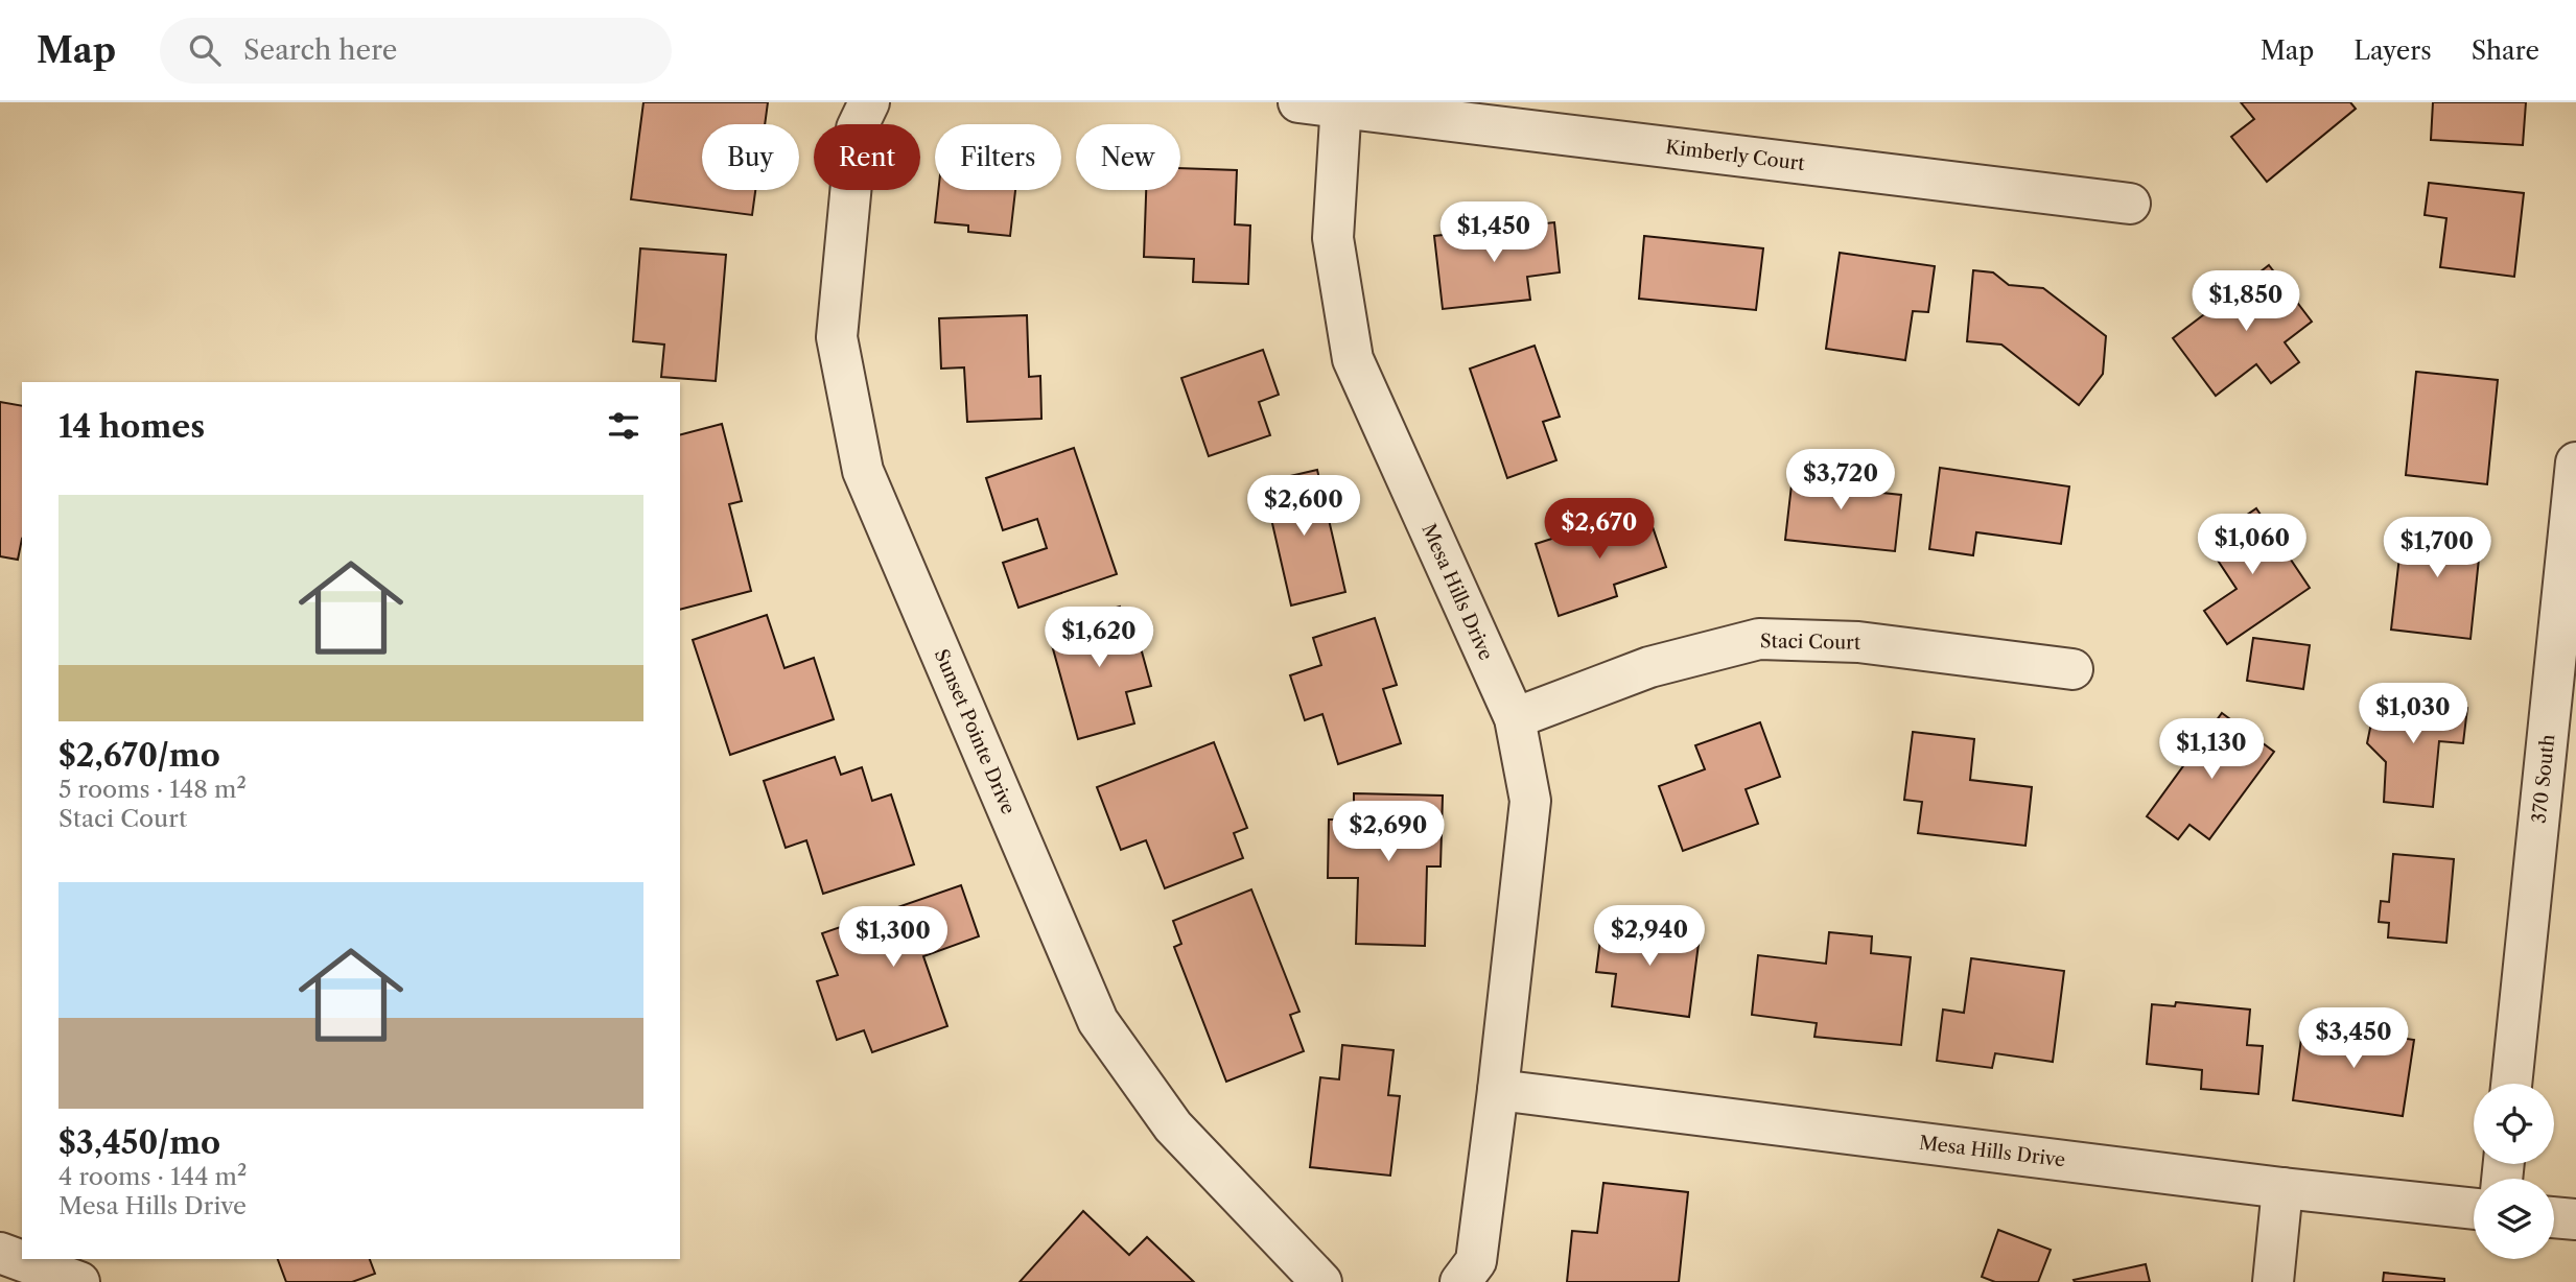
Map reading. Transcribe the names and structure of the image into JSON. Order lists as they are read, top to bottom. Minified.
{"streets":{"street":["Kimberly Court","Mesa Hills Drive","Staci Court","Sunset Pointe Drive","370 South"]},"crossings":[["Kimberly Court","Mesa Hills Drive"],["Mesa Hills Drive","Staci Court"]],"page":{"header":"Map","search":"Search here","nav":["Map","Layers","Share"],"chip":["Buy","Rent","Filters","New"],"price":["$1,450","$1,850","$3,720","$2,600","$2,670","$1,060","$1,700","$1,620","$1,030","$1,130","$2,690","$2,940","$1,300","$3,450"],"heading":"14 homes","list":[{"name":"$2,670/mo","note":"5 rooms · 148 m² · Staci Court"},{"name":"$3,450/mo","note":"4 rooms · 144 m² · Mesa Hills Drive"}]}}
